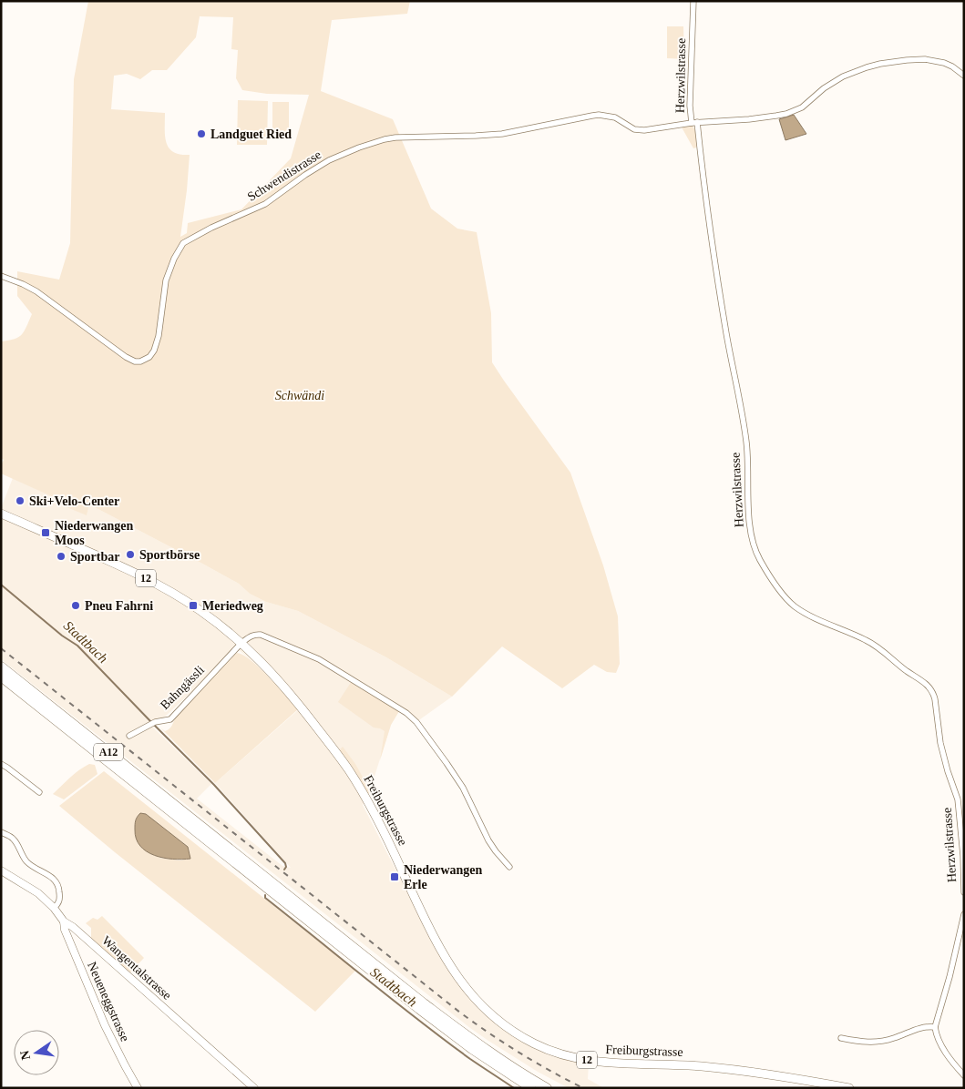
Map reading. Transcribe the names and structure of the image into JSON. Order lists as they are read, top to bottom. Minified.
{"streets":{"highway":["A12"],"main road":["12","Freiburgstrasse"],"street":["Herzwilstrasse","Schwendistrasse","Bahngässli","Wangentalstrasse","Neueneggstrasse"]},"crossings":[["Herzwilstrasse","Schwendistrasse"],["Bahngässli","Freiburgstrasse"],["Wangentalstrasse","Neueneggstrasse"]],"water":["Stadtbach"],"parks":["Schwändi"],"places":{"other":["Landguet Ried","Ski+Velo-Center","Sportbörse","Sportbar","Pneu Fahrni"],"transit":["Niederwangen Moos","Meriedweg","Niederwangen Erle"]},"north":"left"}
